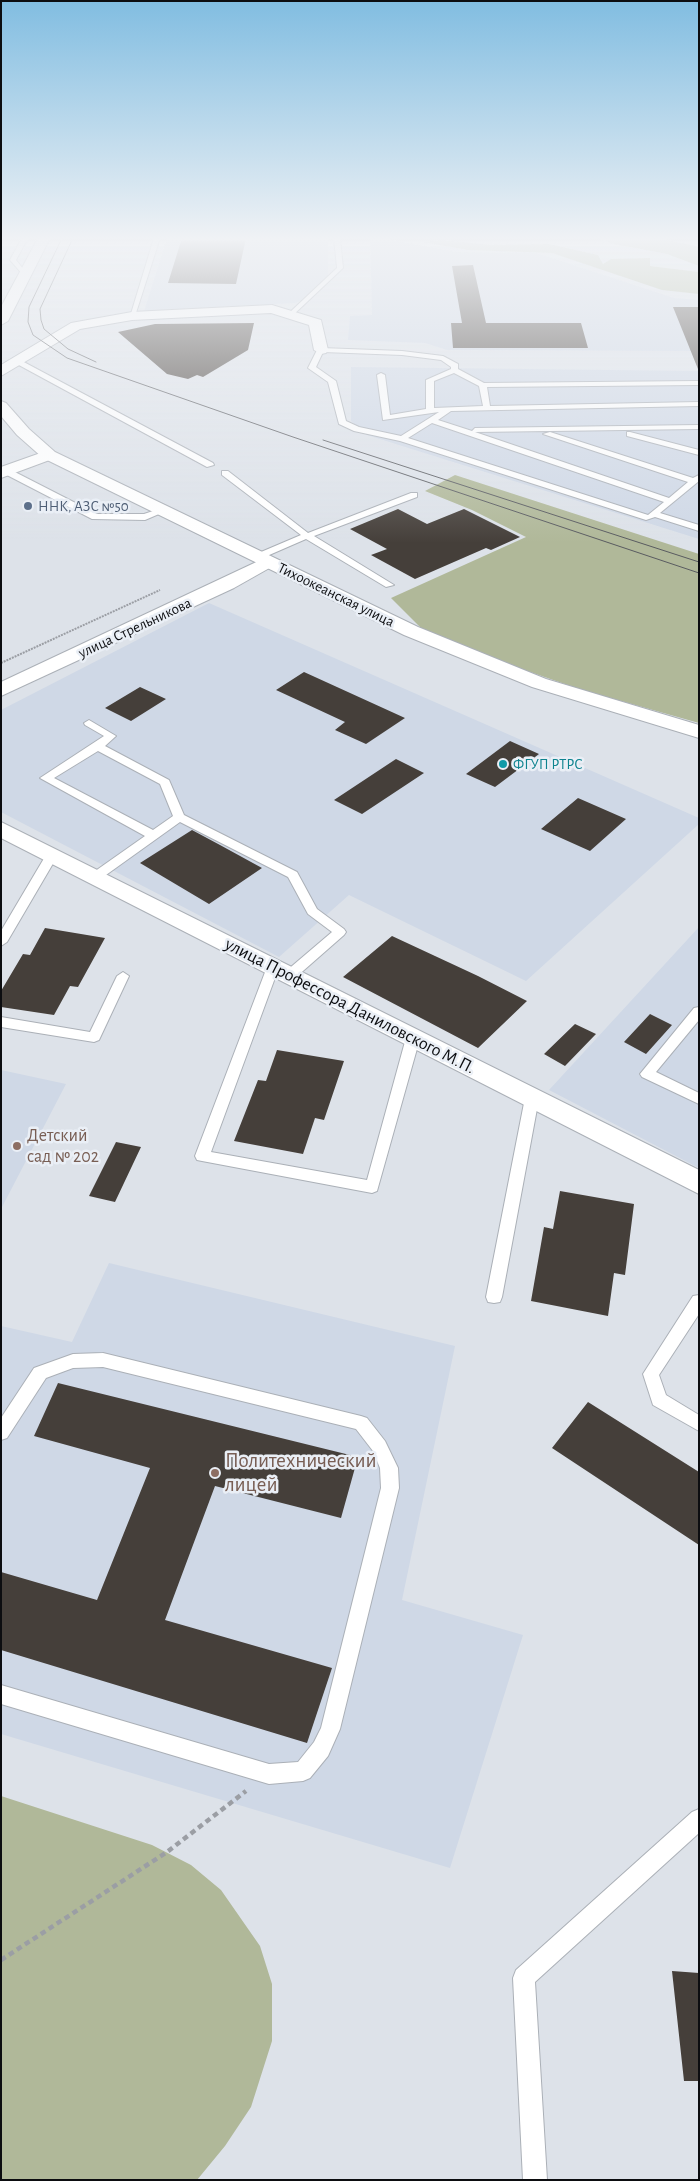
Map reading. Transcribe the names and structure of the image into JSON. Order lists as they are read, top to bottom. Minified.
{"streets":{"street":["Тихоокеанская улица","улица Стрельникова","улица Профессора Даниловского М.П."]},"crossings":[["Тихоокеанская улица","улица Стрельникова"]],"places":["ННК, АЗС №50","ФГУП РТРС","Детский сад № 202","Политехнический лицей"]}
